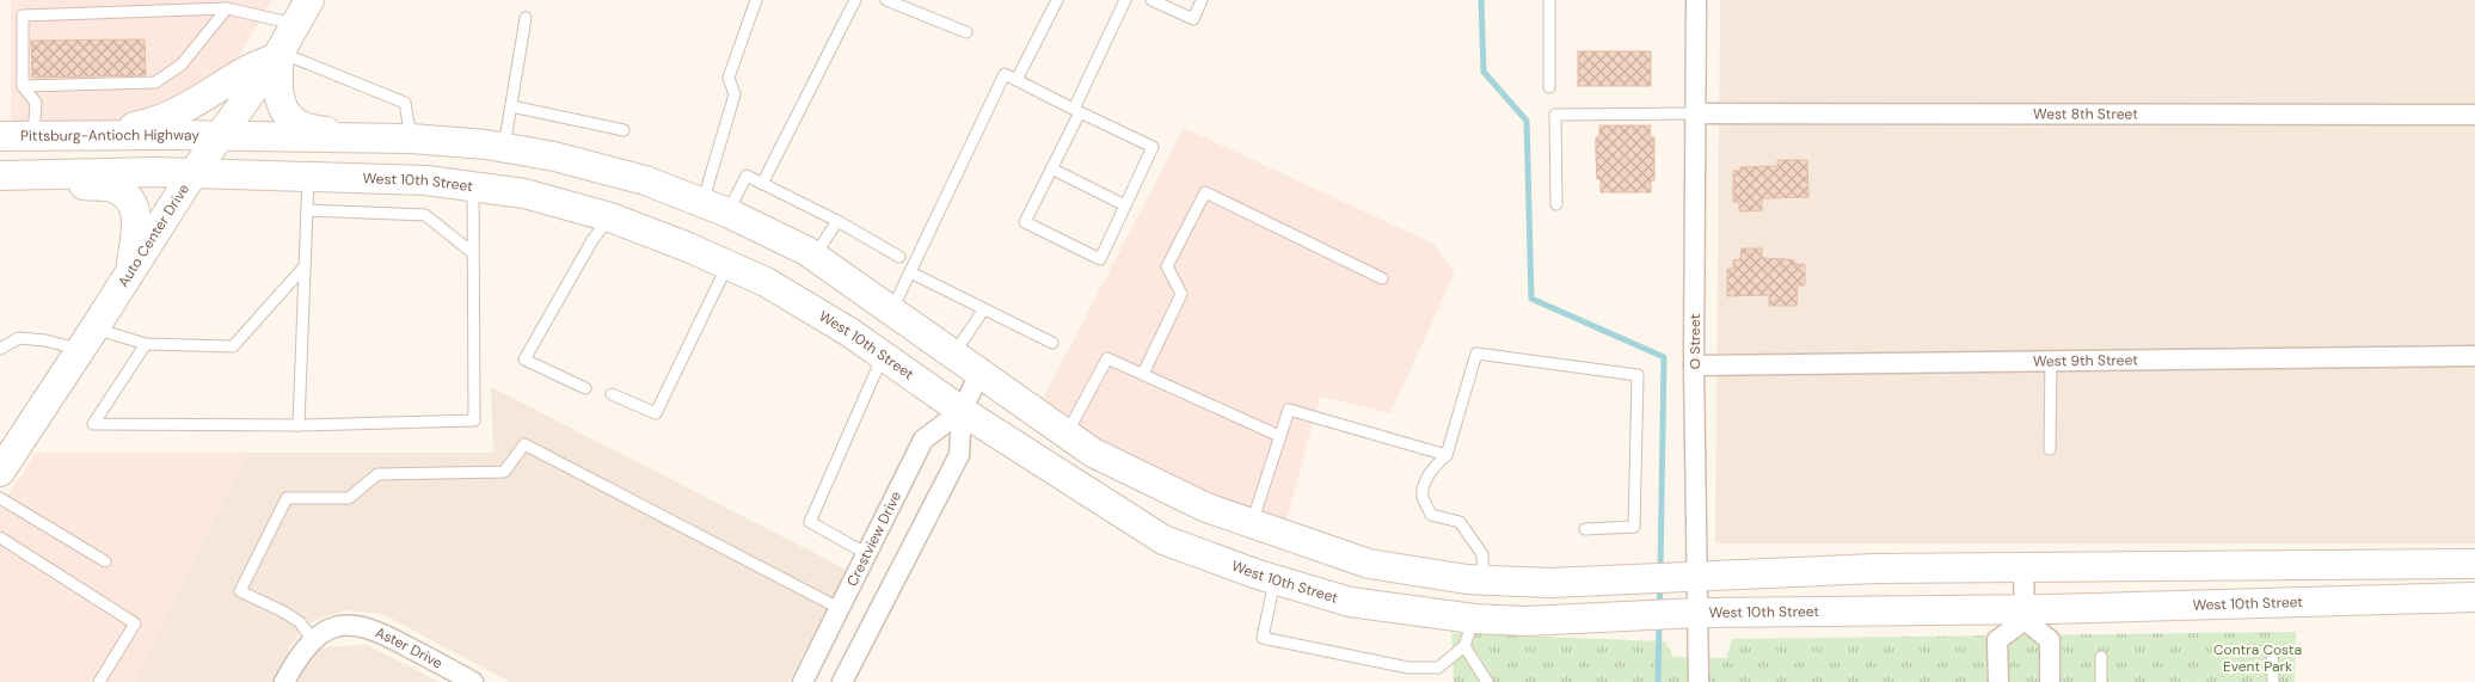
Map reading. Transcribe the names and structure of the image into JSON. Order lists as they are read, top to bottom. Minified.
{"streets":{"main road":["Pittsburg-Antioch Highway","West 10th Street","Auto Center Drive"],"street":["West 8th Street","O Street","West 9th Street","Crestview Drive","Aster Drive"]},"crossings":[["West 8th Street","O Street"],["Pittsburg-Antioch Highway","Auto Center Drive"],["West 10th Street","Auto Center Drive"],["West 10th Street","O Street"],["West 10th Street","Crestview Drive"],["O Street","West 9th Street"]],"parks":["Contra Costa Event Park"]}
